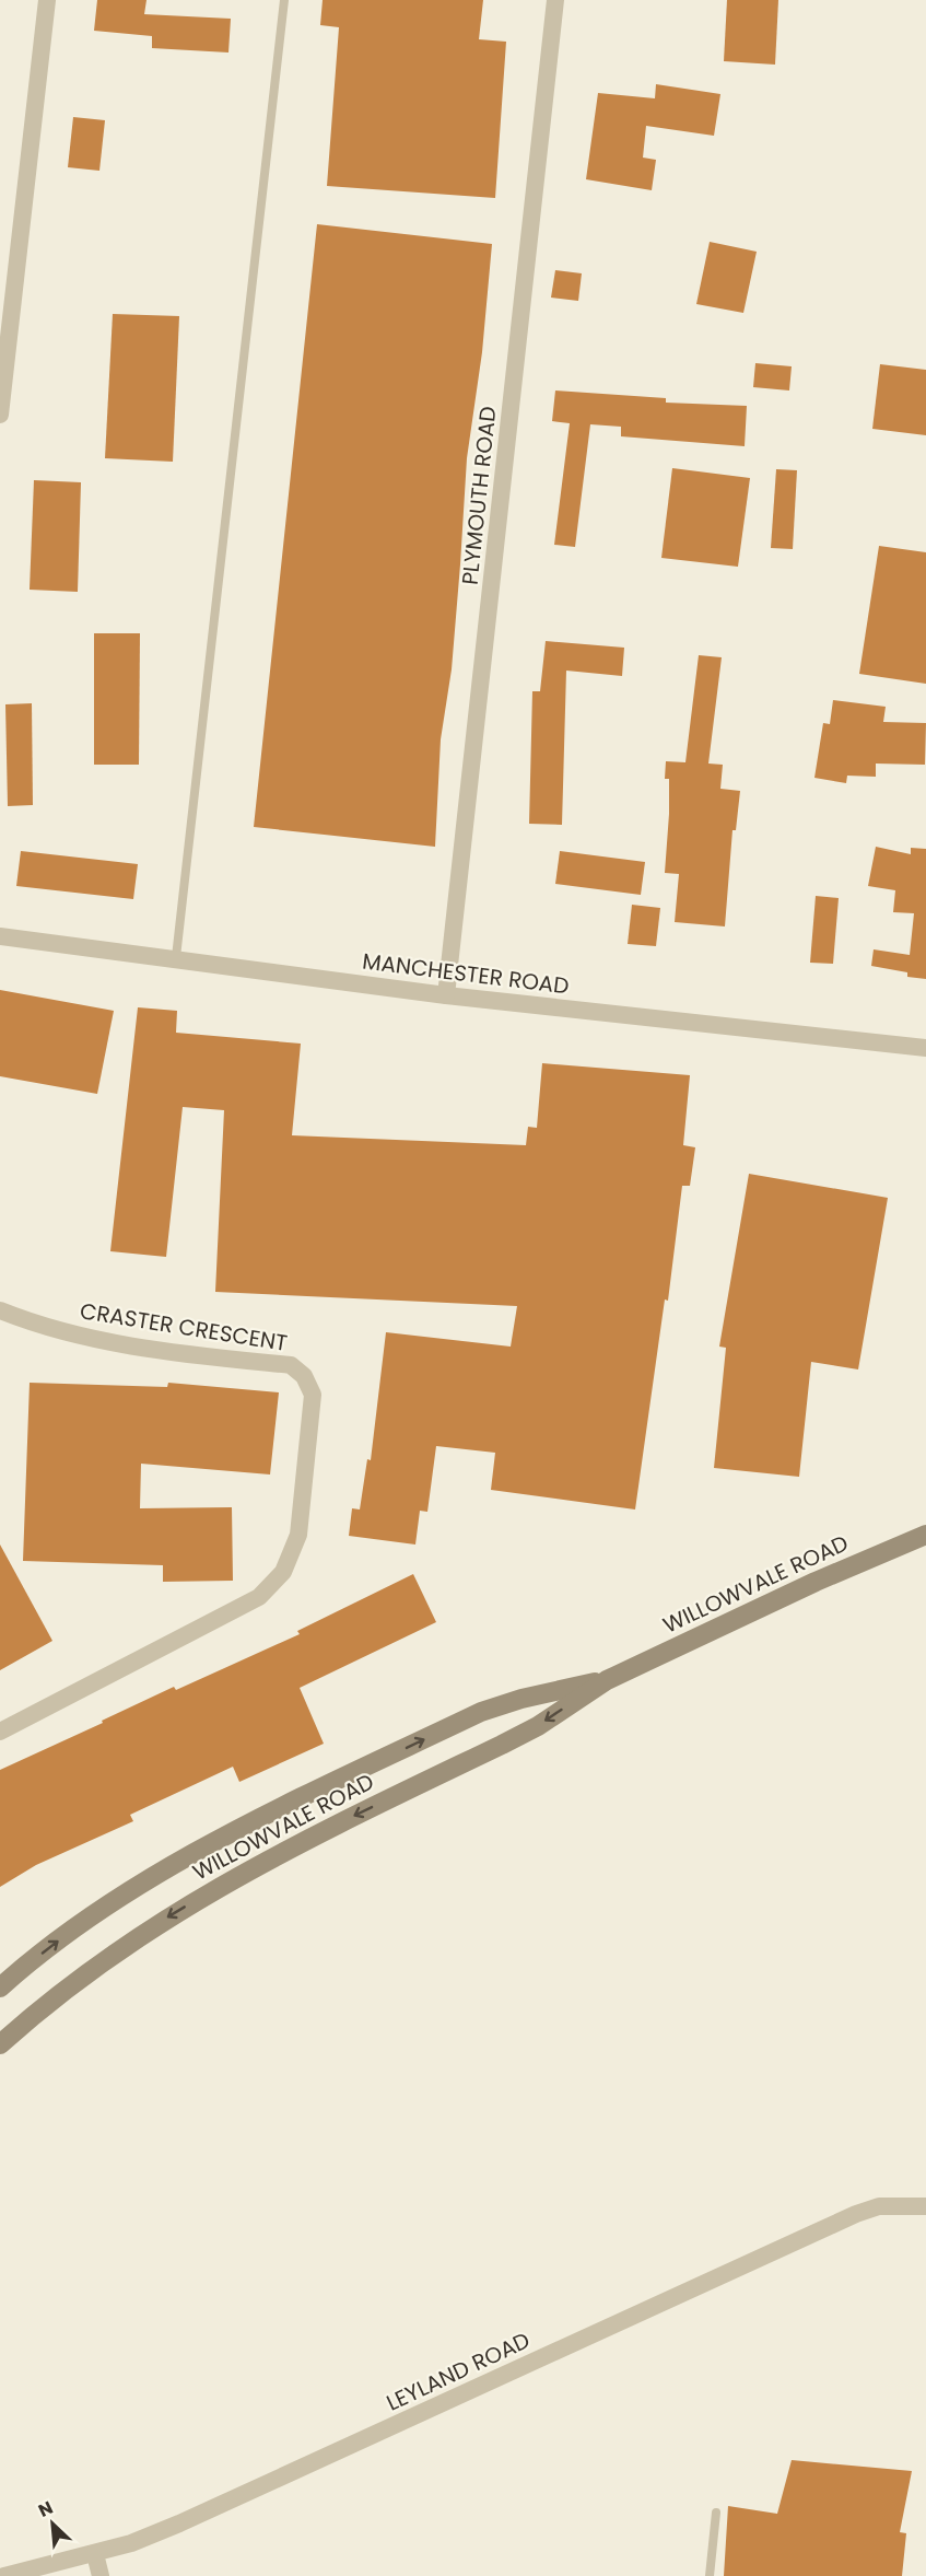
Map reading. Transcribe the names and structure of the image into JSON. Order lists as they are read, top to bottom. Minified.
{"streets":{"main road":["WILLOWVALE ROAD"],"street":["PLYMOUTH ROAD","MANCHESTER ROAD","CRASTER CRESCENT","LEYLAND ROAD"]},"crossings":[["PLYMOUTH ROAD","MANCHESTER ROAD"]],"north":"top left"}
